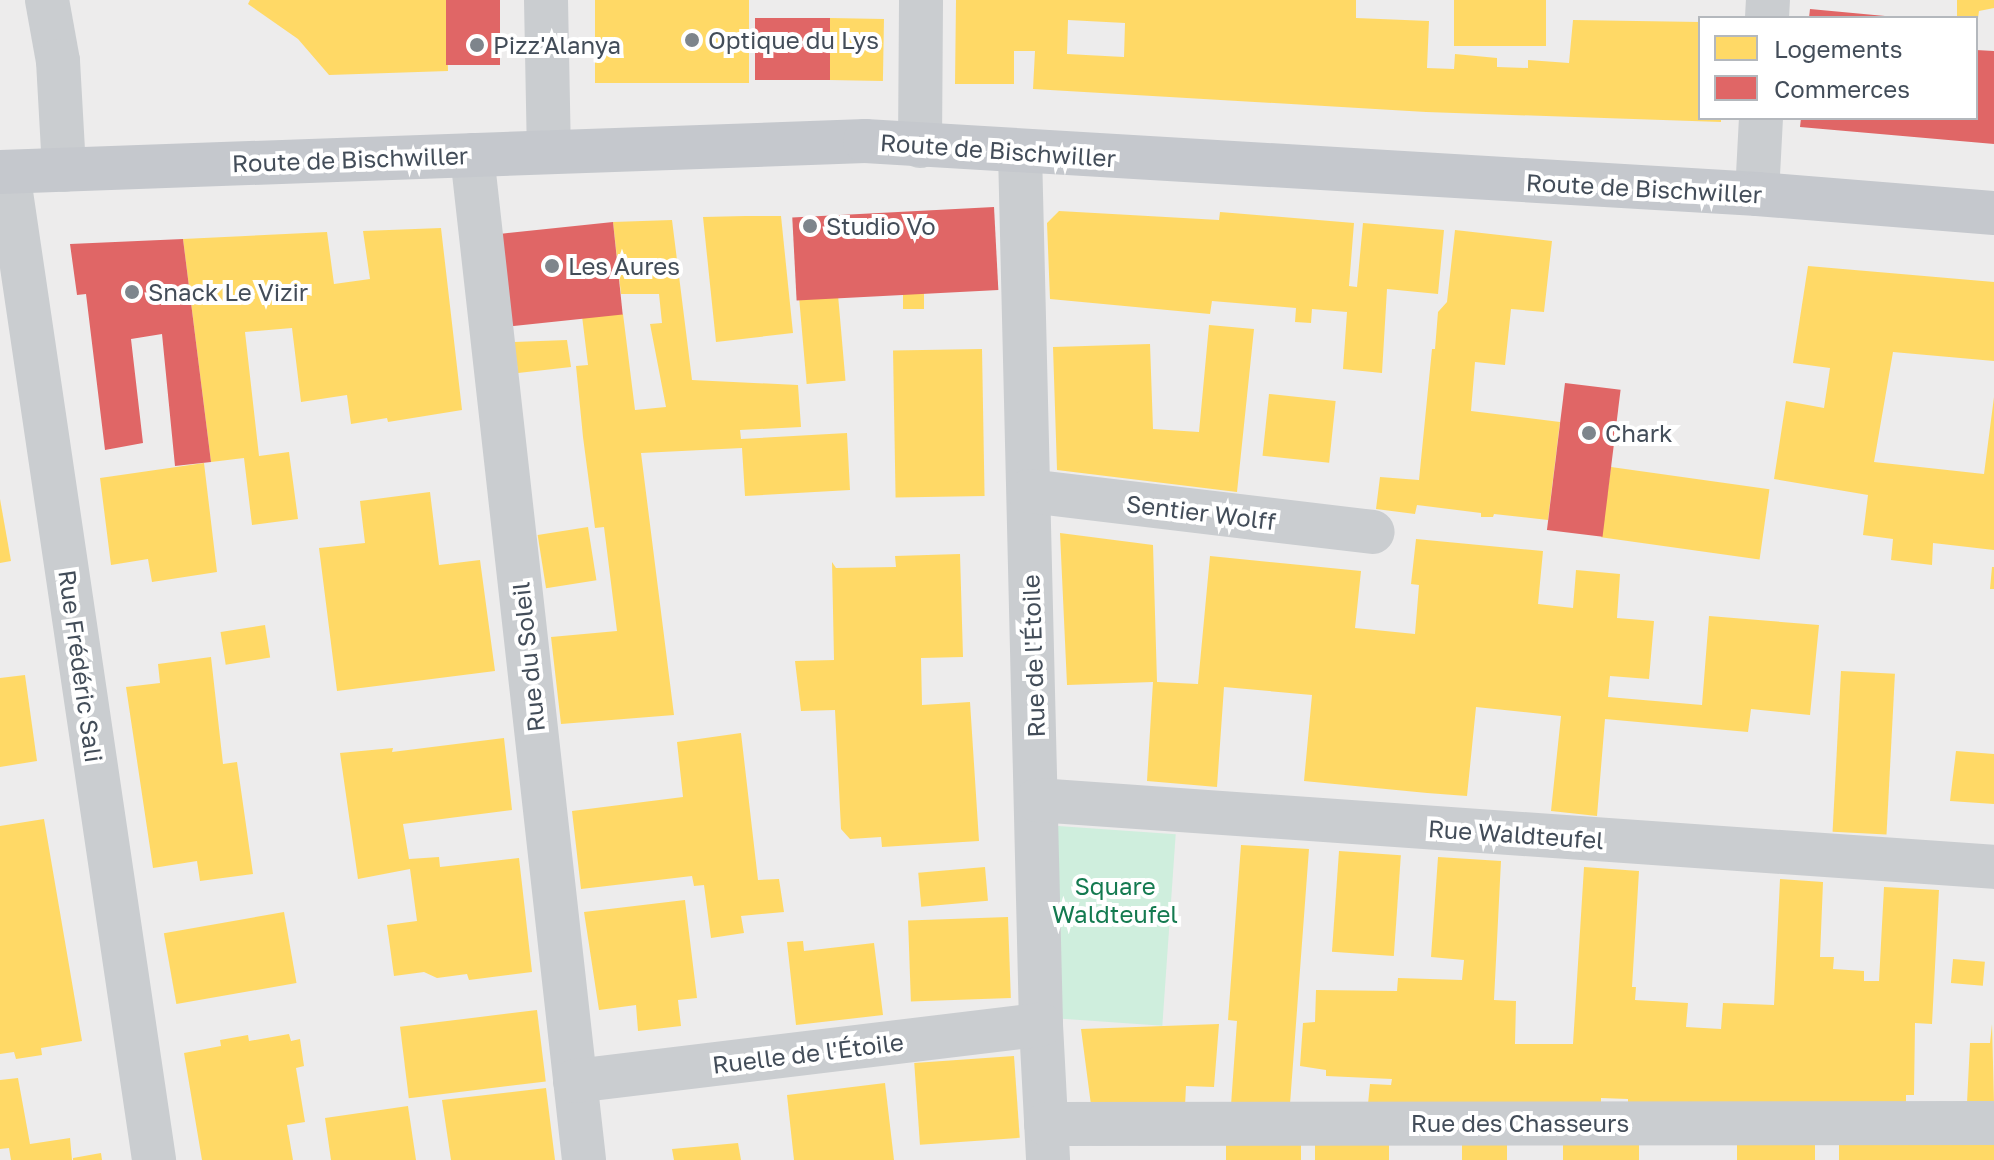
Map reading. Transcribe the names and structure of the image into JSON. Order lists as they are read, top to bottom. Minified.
{"streets":{"main road":["Route de Bischwiller"],"street":["Sentier Wolff","Rue de l'Étoile","Rue du Soleil","Rue Frédéric Sali","Rue Waldteufel","Ruelle de l'Étoile","Rue des Chasseurs"]},"crossings":[["Route de Bischwiller","Rue de l'Étoile"],["Route de Bischwiller","Rue du Soleil"],["Route de Bischwiller","Rue Frédéric Sali"],["Sentier Wolff","Rue de l'Étoile"],["Rue de l'Étoile","Rue Waldteufel"],["Rue de l'Étoile","Ruelle de l'Étoile"],["Rue de l'Étoile","Rue des Chasseurs"],["Rue du Soleil","Ruelle de l'Étoile"]],"parks":["Square Waldteufel"],"places":["Optique du Lys","Pizz'Alanya","Studio Vo","Les Aures","Snack Le Vizir","Chark"],"legend":["Logements","Commerces"]}
